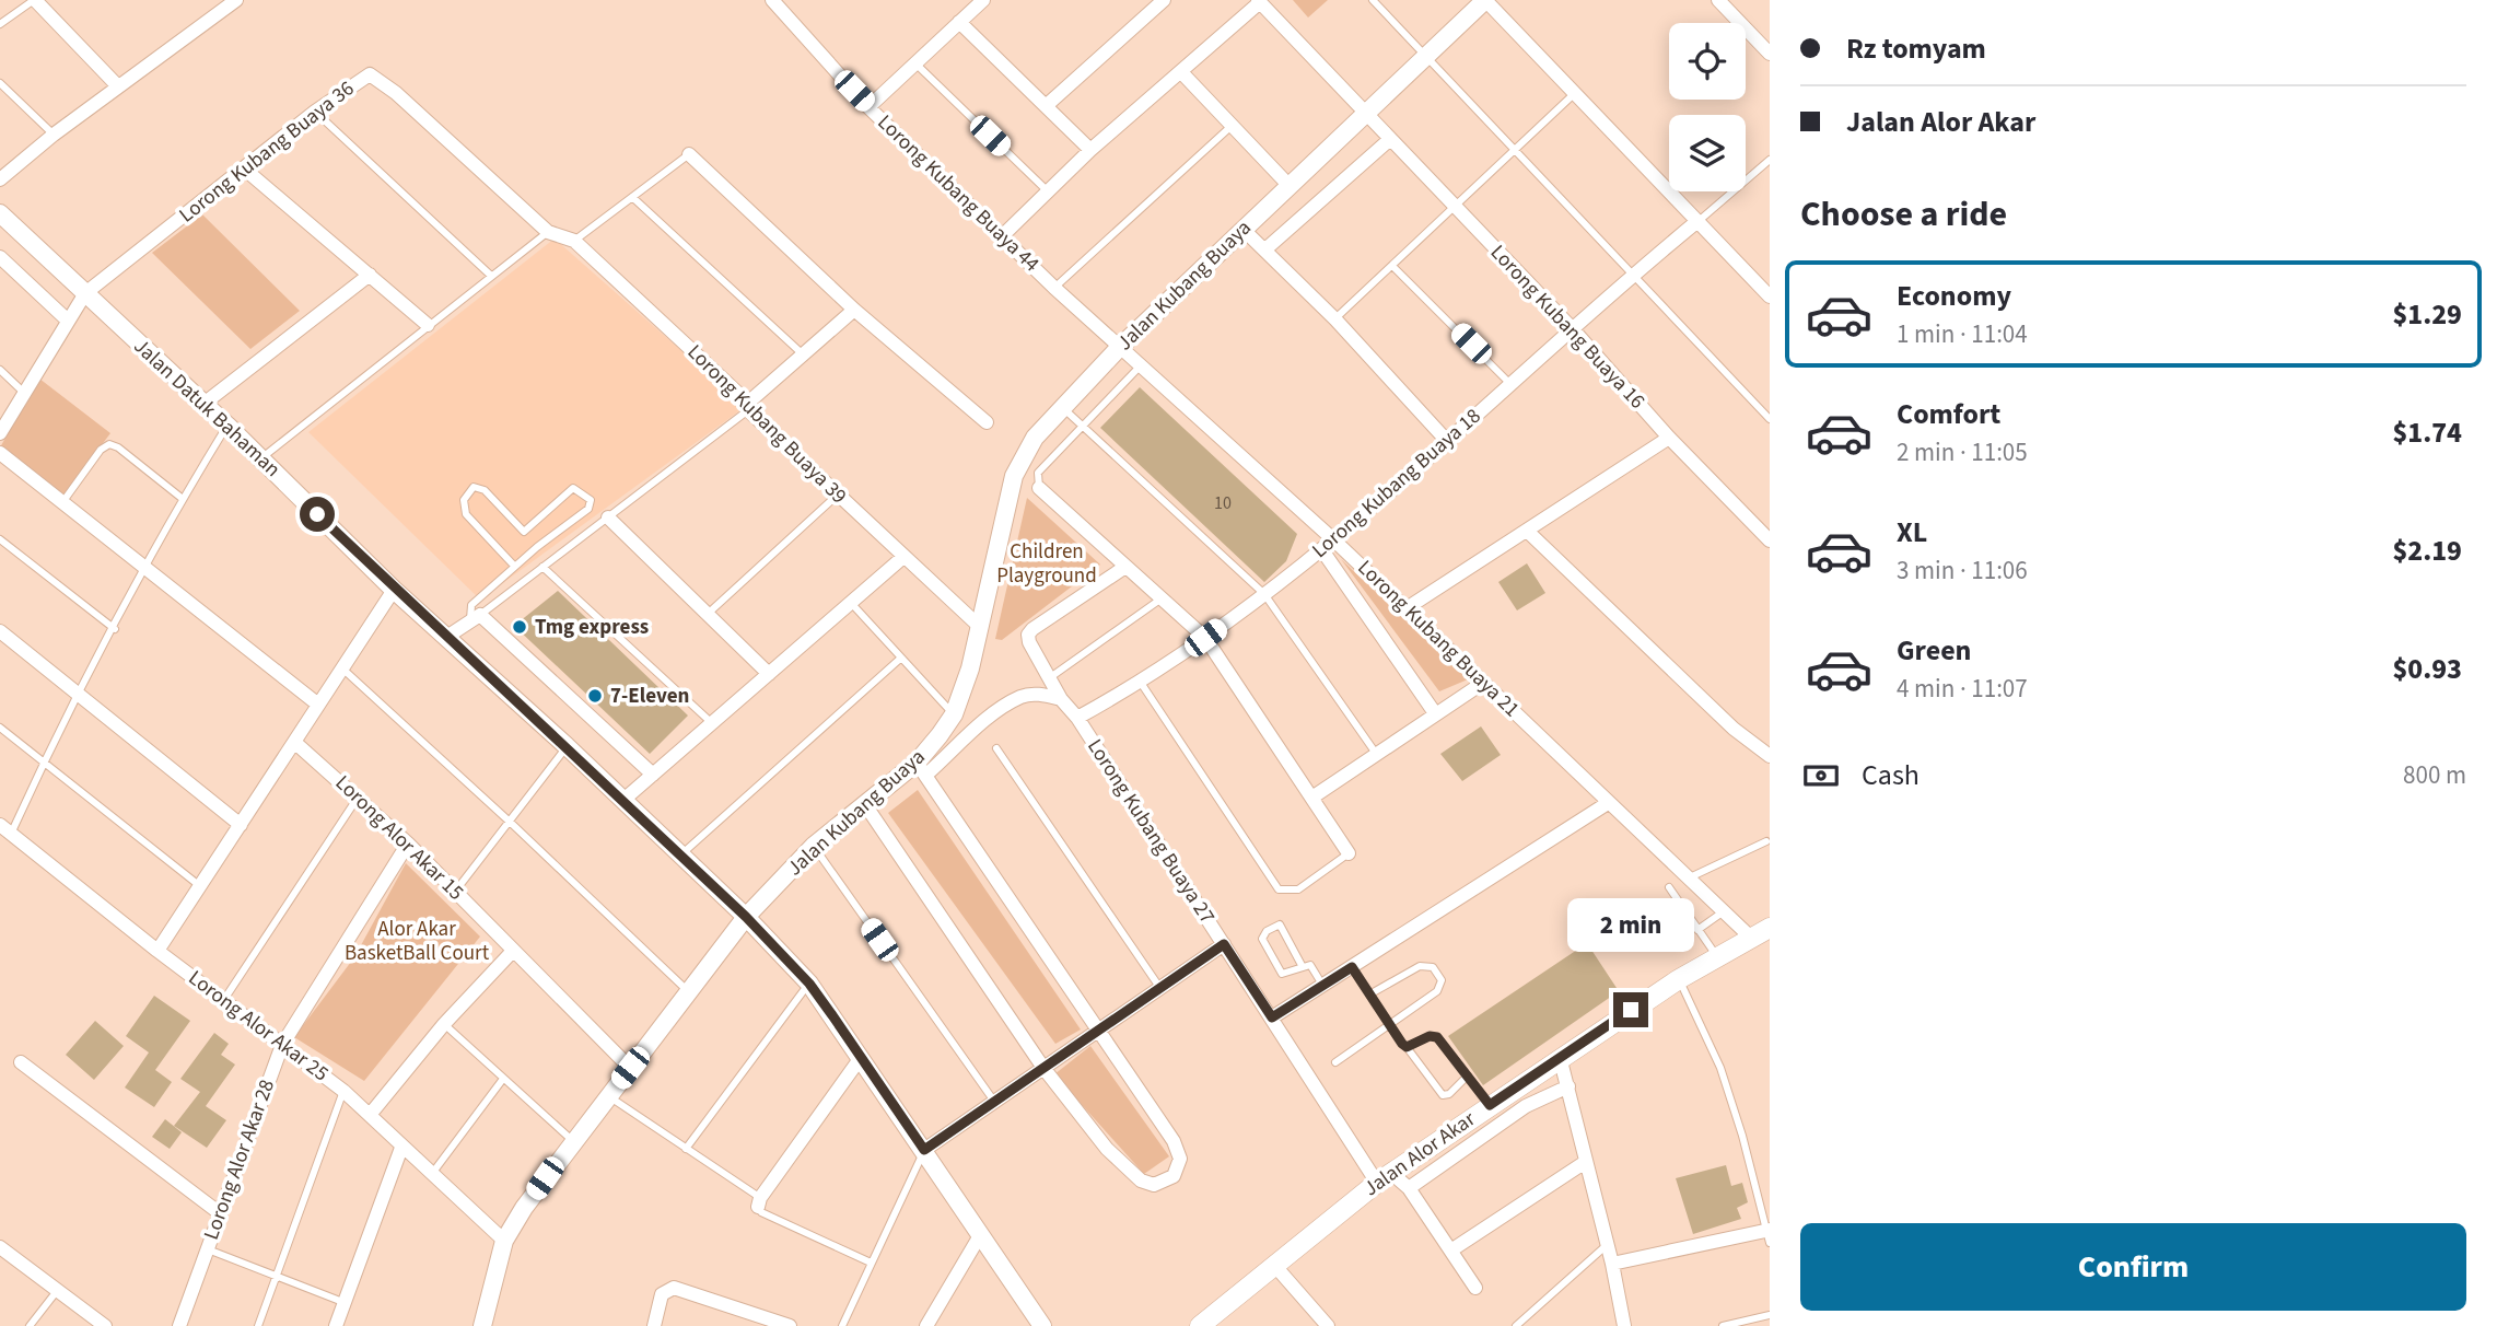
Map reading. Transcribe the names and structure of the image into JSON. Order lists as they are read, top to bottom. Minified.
{"streets":{"main road":["Jalan Alor Akar"],"street":["Lorong Kubang Buaya 36","Lorong Kubang Buaya 44","Jalan Kubang Buaya","Lorong Kubang Buaya 16","Jalan Datuk Bahaman","Lorong Kubang Buaya 39","Lorong Kubang Buaya 18","Lorong Kubang Buaya 21","Lorong Kubang Buaya 27","Lorong Alor Akar 15","Lorong Alor Akar 25","Lorong Alor Akar 28"]},"crossings":[["Lorong Kubang Buaya 36","Jalan Datuk Bahaman"],["Lorong Kubang Buaya 36","Lorong Kubang Buaya 39"],["Lorong Kubang Buaya 44","Jalan Kubang Buaya"],["Lorong Kubang Buaya 44","Lorong Kubang Buaya 21"],["Jalan Kubang Buaya","Lorong Kubang Buaya 16"],["Jalan Kubang Buaya","Jalan Datuk Bahaman"],["Jalan Kubang Buaya","Lorong Kubang Buaya 39"],["Jalan Kubang Buaya","Lorong Kubang Buaya 21"],["Jalan Kubang Buaya","Lorong Alor Akar 15"],["Jalan Kubang Buaya","Lorong Alor Akar 25"],["Lorong Kubang Buaya 16","Lorong Kubang Buaya 18"],["Lorong Kubang Buaya 18","Lorong Kubang Buaya 21"],["Lorong Kubang Buaya 18","Lorong Kubang Buaya 27"],["Lorong Kubang Buaya 21","Jalan Alor Akar"],["Lorong Kubang Buaya 27","Jalan Alor Akar"],["Lorong Alor Akar 15","Lorong Alor Akar 28"],["Lorong Alor Akar 25","Lorong Alor Akar 28"]],"parks":["Children Playground","Alor Akar BasketBall Court"],"places":["Tmg express","7-Eleven"],"house_numbers":["10"],"page":{"banner":["Rz tomyam","Jalan Alor Akar"],"heading":"Choose a ride","list":[{"name":"Economy","note":"1 min · 11:04","value":"$1.29"},{"name":"Comfort","note":"2 min · 11:05","value":"$1.74"},{"name":"XL","note":"3 min · 11:06","value":"$2.19"},{"name":"Green","note":"4 min · 11:07","value":"$0.93"}],"pay":["Cash","800 m"],"bubble":"2 min","buttons":"Confirm"}}
